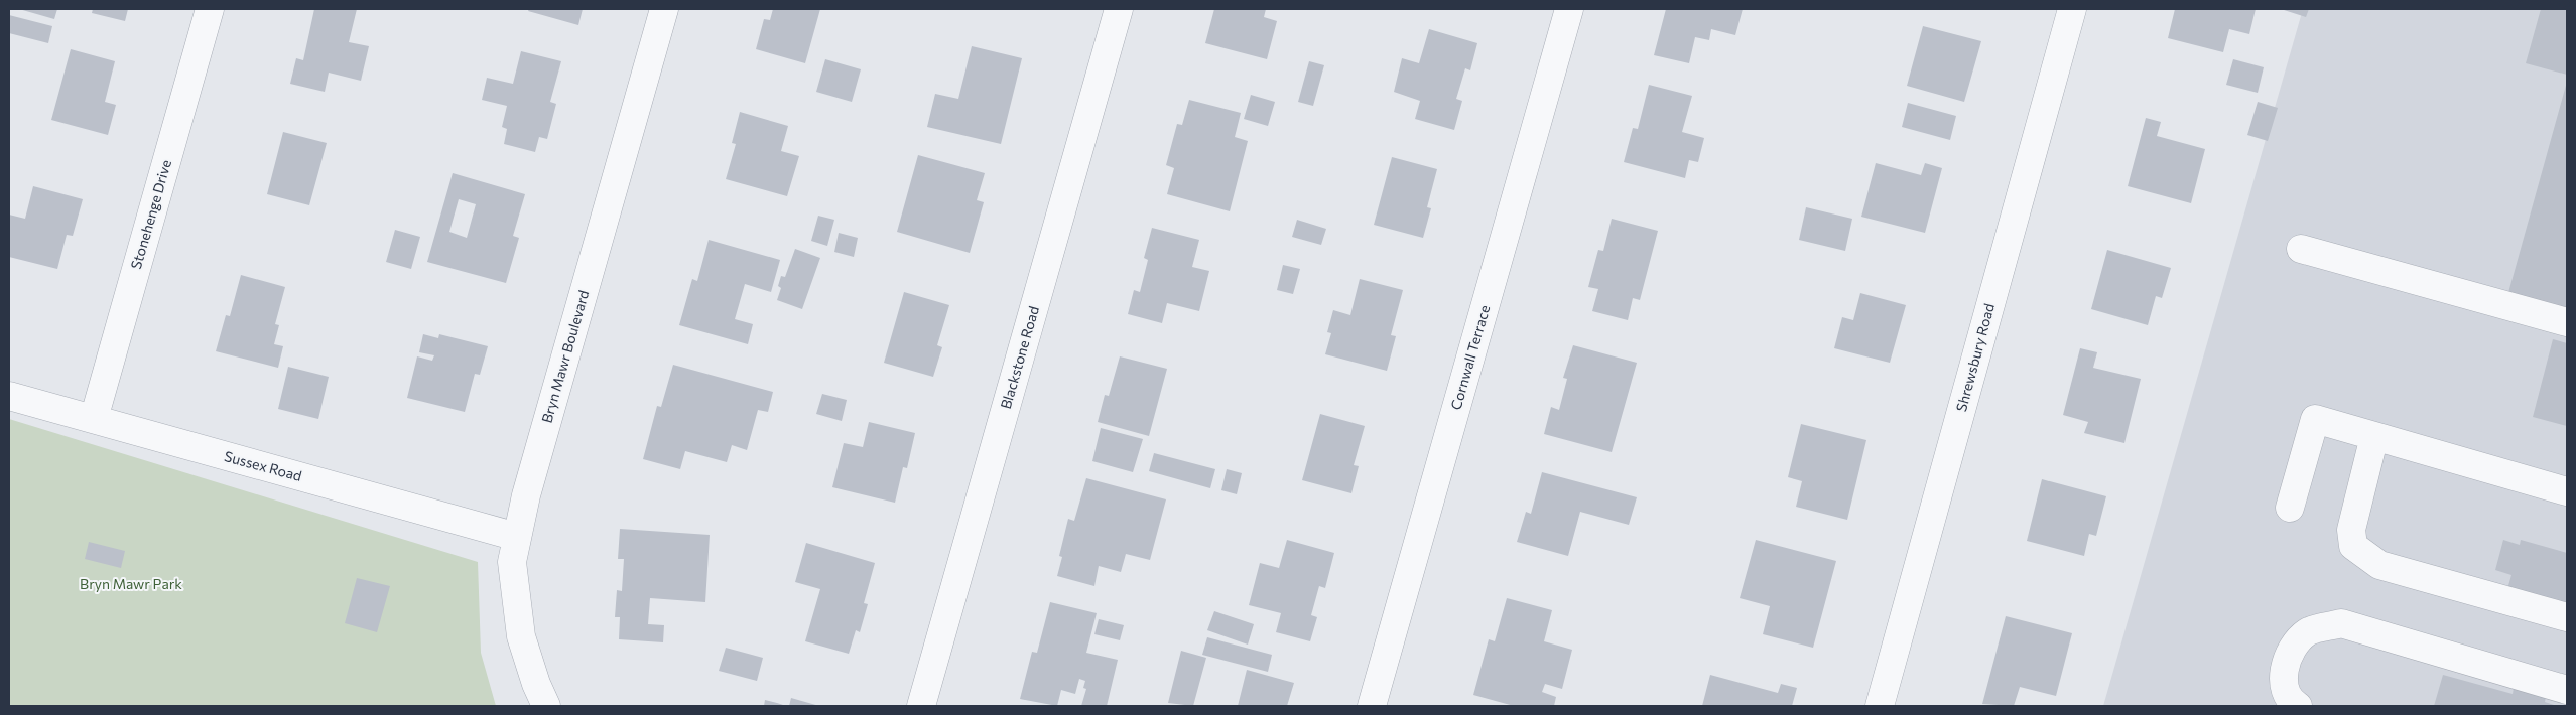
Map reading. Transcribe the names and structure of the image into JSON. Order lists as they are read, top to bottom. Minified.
{"streets":{"street":["Stonehenge Drive","Bryn Mawr Boulevard","Blackstone Road","Cornwall Terrace","Shrewsbury Road","Sussex Road"]},"crossings":[["Stonehenge Drive","Sussex Road"],["Bryn Mawr Boulevard","Sussex Road"]],"parks":["Bryn Mawr Park"]}
